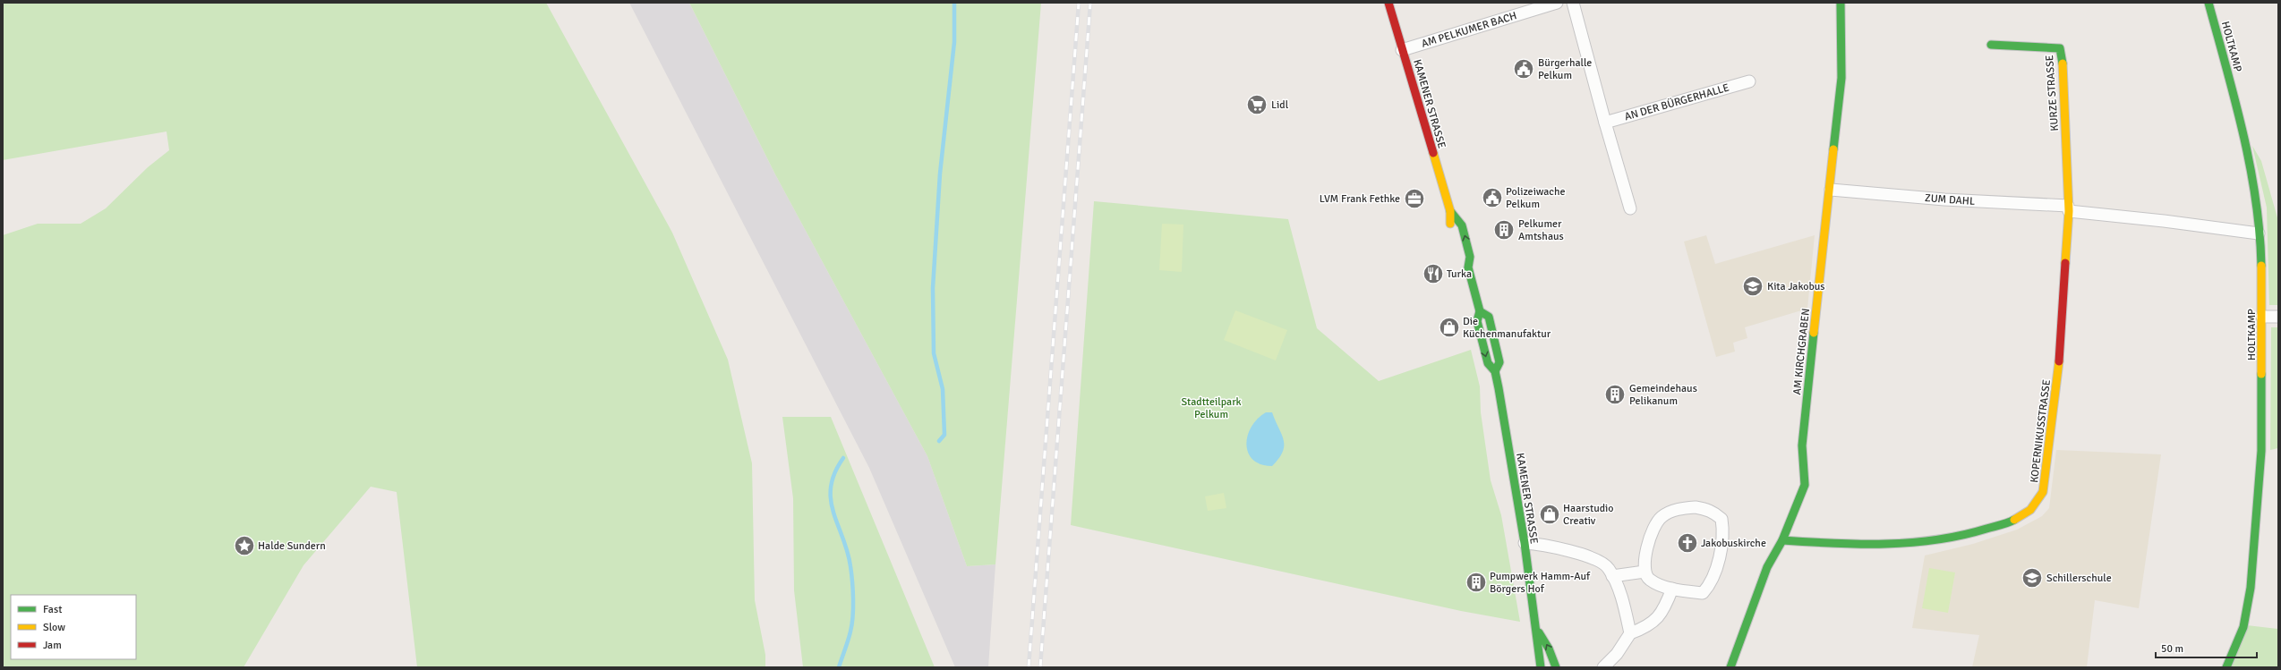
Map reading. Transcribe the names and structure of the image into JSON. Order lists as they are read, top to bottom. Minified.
{"streets":{"street":["AM PELKUMER BACH","HOLTKAMP","KURZE STRASSE","AN DER BÜRGERHALLE","KAMENER STRASSE","ZUM DAHL","AM KIRCHGRABEN","KOPERNIKUSSTRASSE"]},"crossings":[["AM PELKUMER BACH","KAMENER STRASSE"],["HOLTKAMP","ZUM DAHL"],["KURZE STRASSE","ZUM DAHL"],["KURZE STRASSE","KOPERNIKUSSTRASSE"],["ZUM DAHL","AM KIRCHGRABEN"],["ZUM DAHL","KOPERNIKUSSTRASSE"],["AM KIRCHGRABEN","KOPERNIKUSSTRASSE"]],"parks":["Stadtteilpark Pelkum"],"places":{"public building":["Bürgerhalle Pelkum","Polizeiwache Pelkum"],"supermarket":["Lidl"],"office":["LVM Frank Fethke"],"building":["Pelkumer Amtshaus","Gemeindehaus Pelikanum","Pumpwerk Hamm-Auf Börgers Hof"],"restaurant":["Turka"],"school or university":["Kita Jakobus","Schillerschule"],"shop":["Die Küchenmanufaktur","Haarstudio Creativ"],"church":["Jakobuskirche"],"place":["Halde Sundern"]},"legend":["Fast","Slow","Jam"],"scale_bar":"50 m"}
